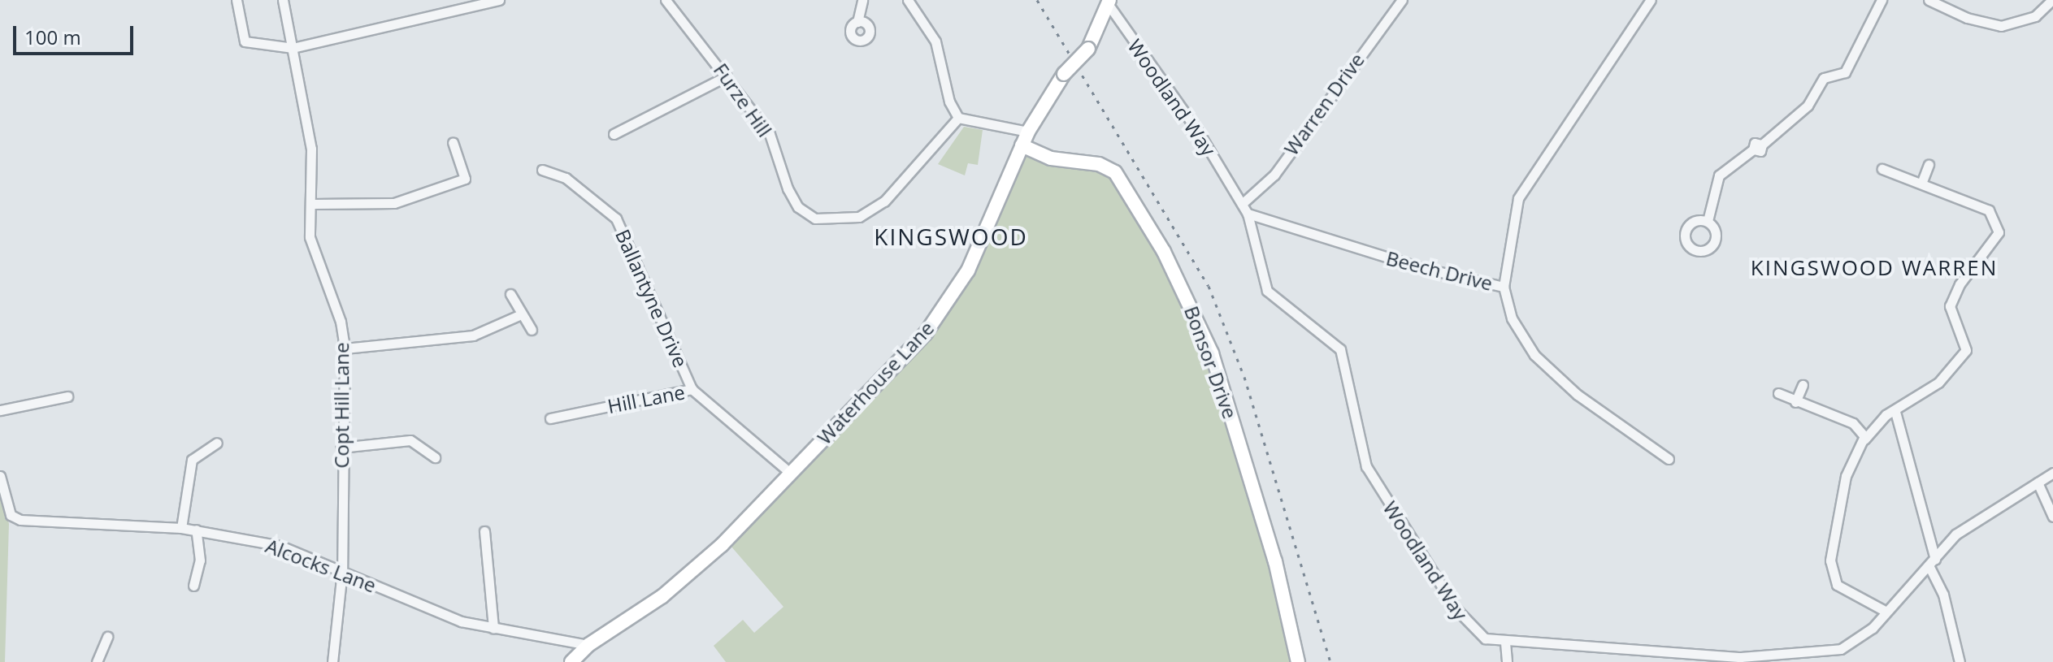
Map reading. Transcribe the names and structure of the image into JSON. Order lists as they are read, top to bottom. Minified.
{"streets":{"main road":["Bonsor Drive","Waterhouse Lane"],"street":["Woodland Way","Furze Hill","Warren Drive","Beech Drive","Ballantyne Drive","Hill Lane","Copt Hill Lane","Alcocks Lane"]},"crossings":[["Woodland Way","Warren Drive"],["Woodland Way","Beech Drive"],["Woodland Way","Waterhouse Lane"],["Ballantyne Drive","Hill Lane"],["Bonsor Drive","Waterhouse Lane"],["Waterhouse Lane","Hill Lane"],["Waterhouse Lane","Alcocks Lane"],["Copt Hill Lane","Alcocks Lane"]],"districts":["KINGSWOOD","KINGSWOOD WARREN"],"scale_bar":"100 m"}
